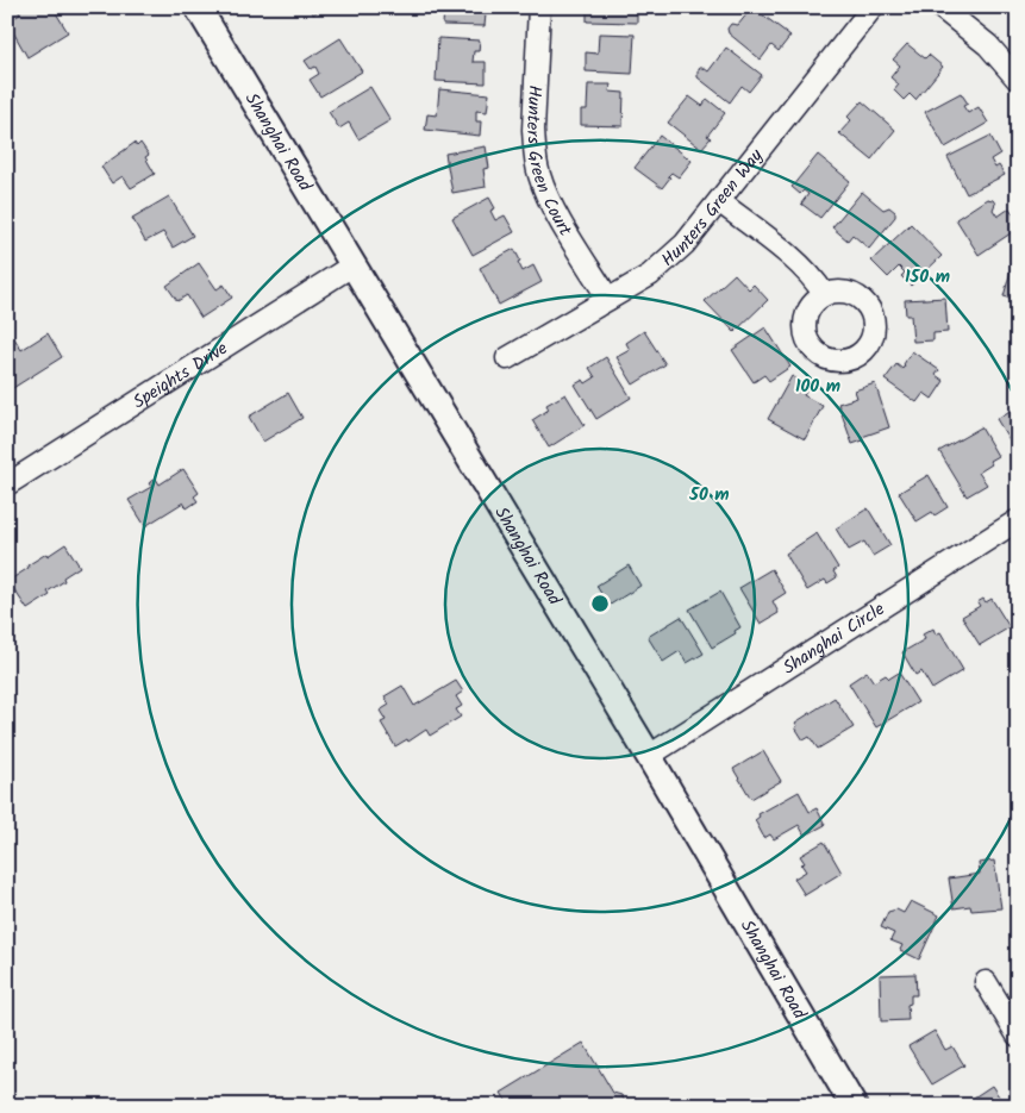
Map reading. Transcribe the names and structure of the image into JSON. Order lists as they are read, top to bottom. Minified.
{"streets":{"street":["Shanghai Road","Hunters Green Court","Hunters Green Way","Speights Drive","Shanghai Circle"]},"crossings":[["Shanghai Road","Speights Drive"],["Shanghai Road","Shanghai Circle"],["Hunters Green Court","Hunters Green Way"]],"rings":["150 m","100 m","50 m"]}
